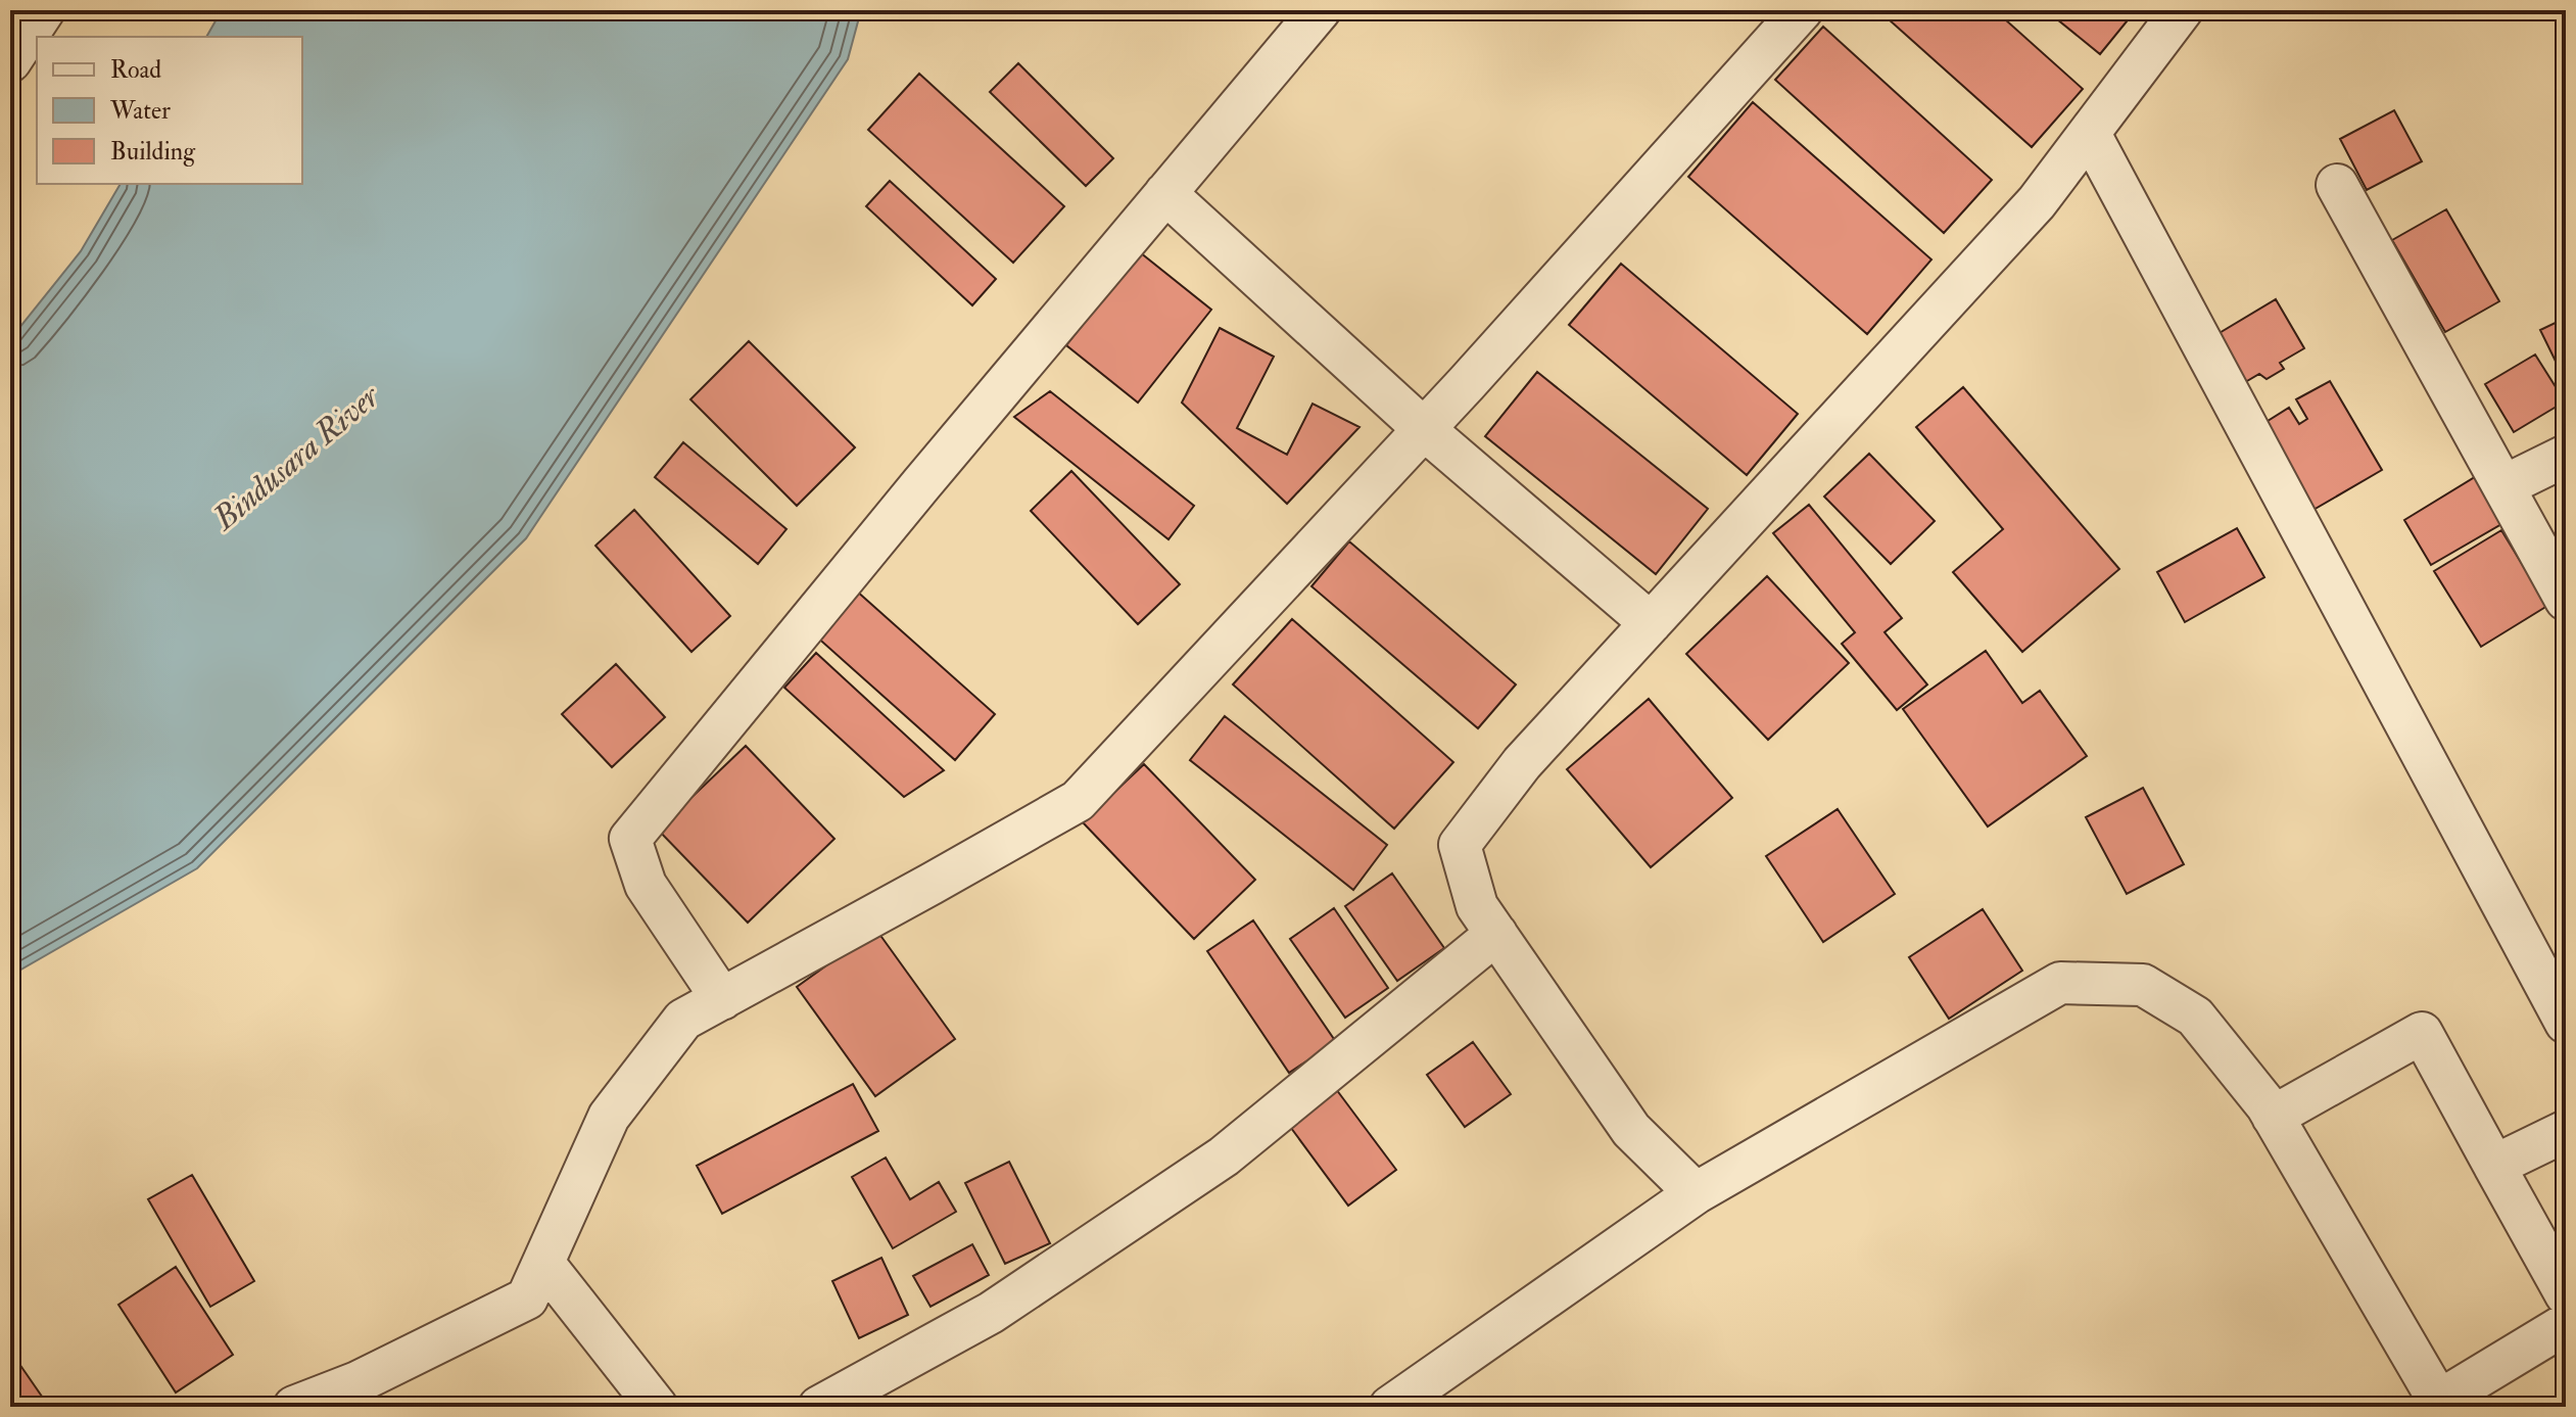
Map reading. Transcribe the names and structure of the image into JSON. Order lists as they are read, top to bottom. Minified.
{"water":["Bindusara River"],"legend":["Road","Water","Building"]}
